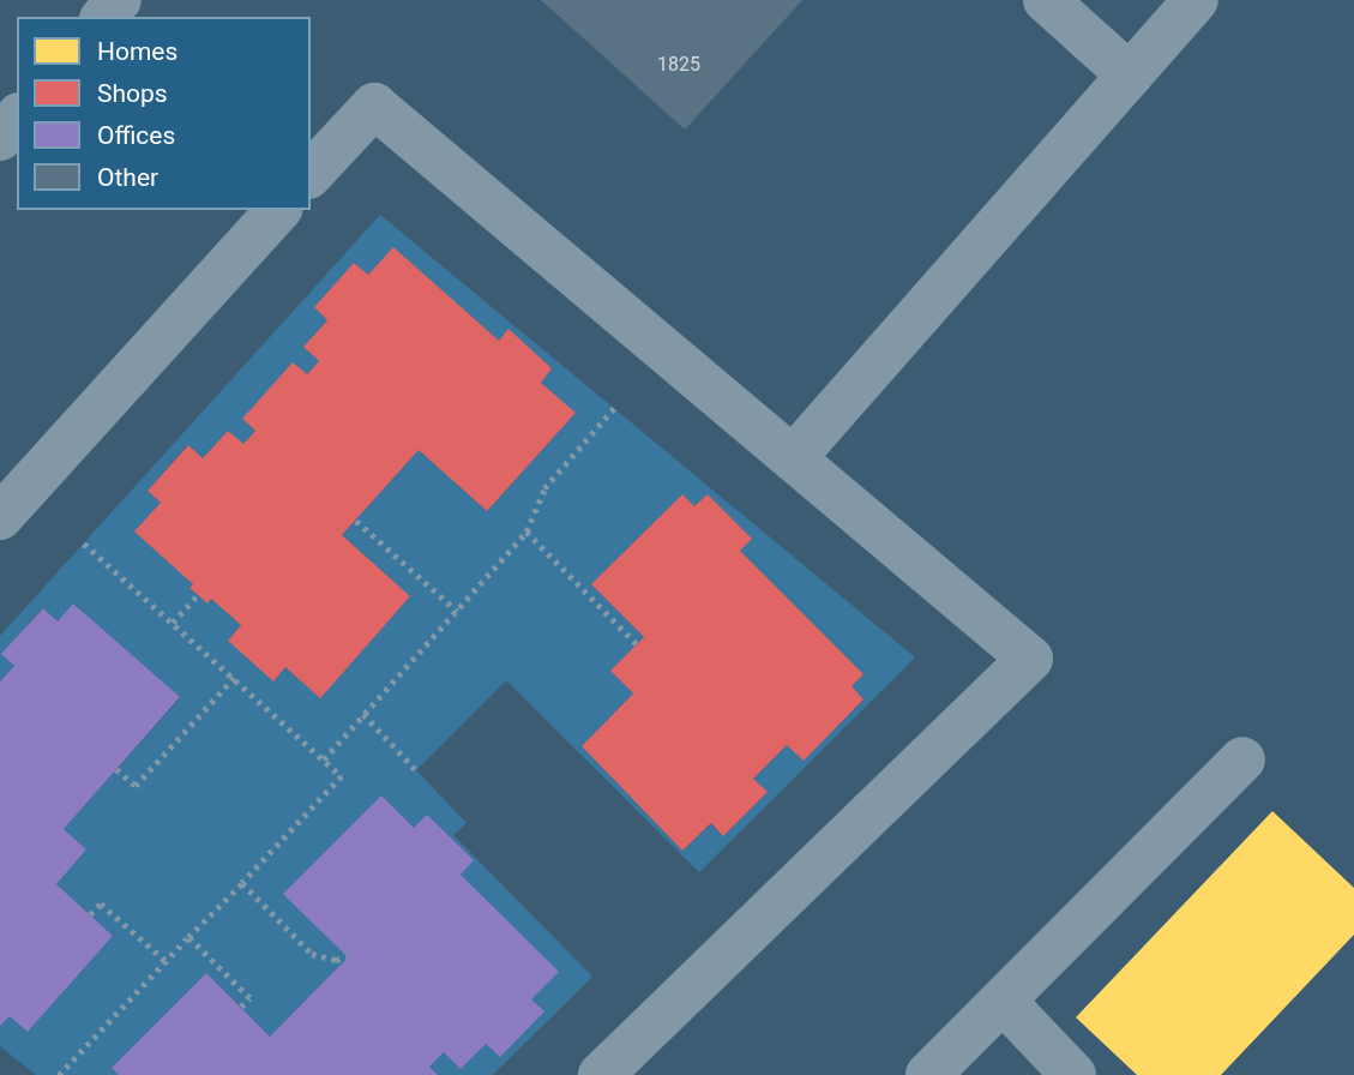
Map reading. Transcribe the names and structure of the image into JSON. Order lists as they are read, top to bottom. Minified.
{"house_numbers":["1825"],"legend":["Homes","Shops","Offices","Other"]}
